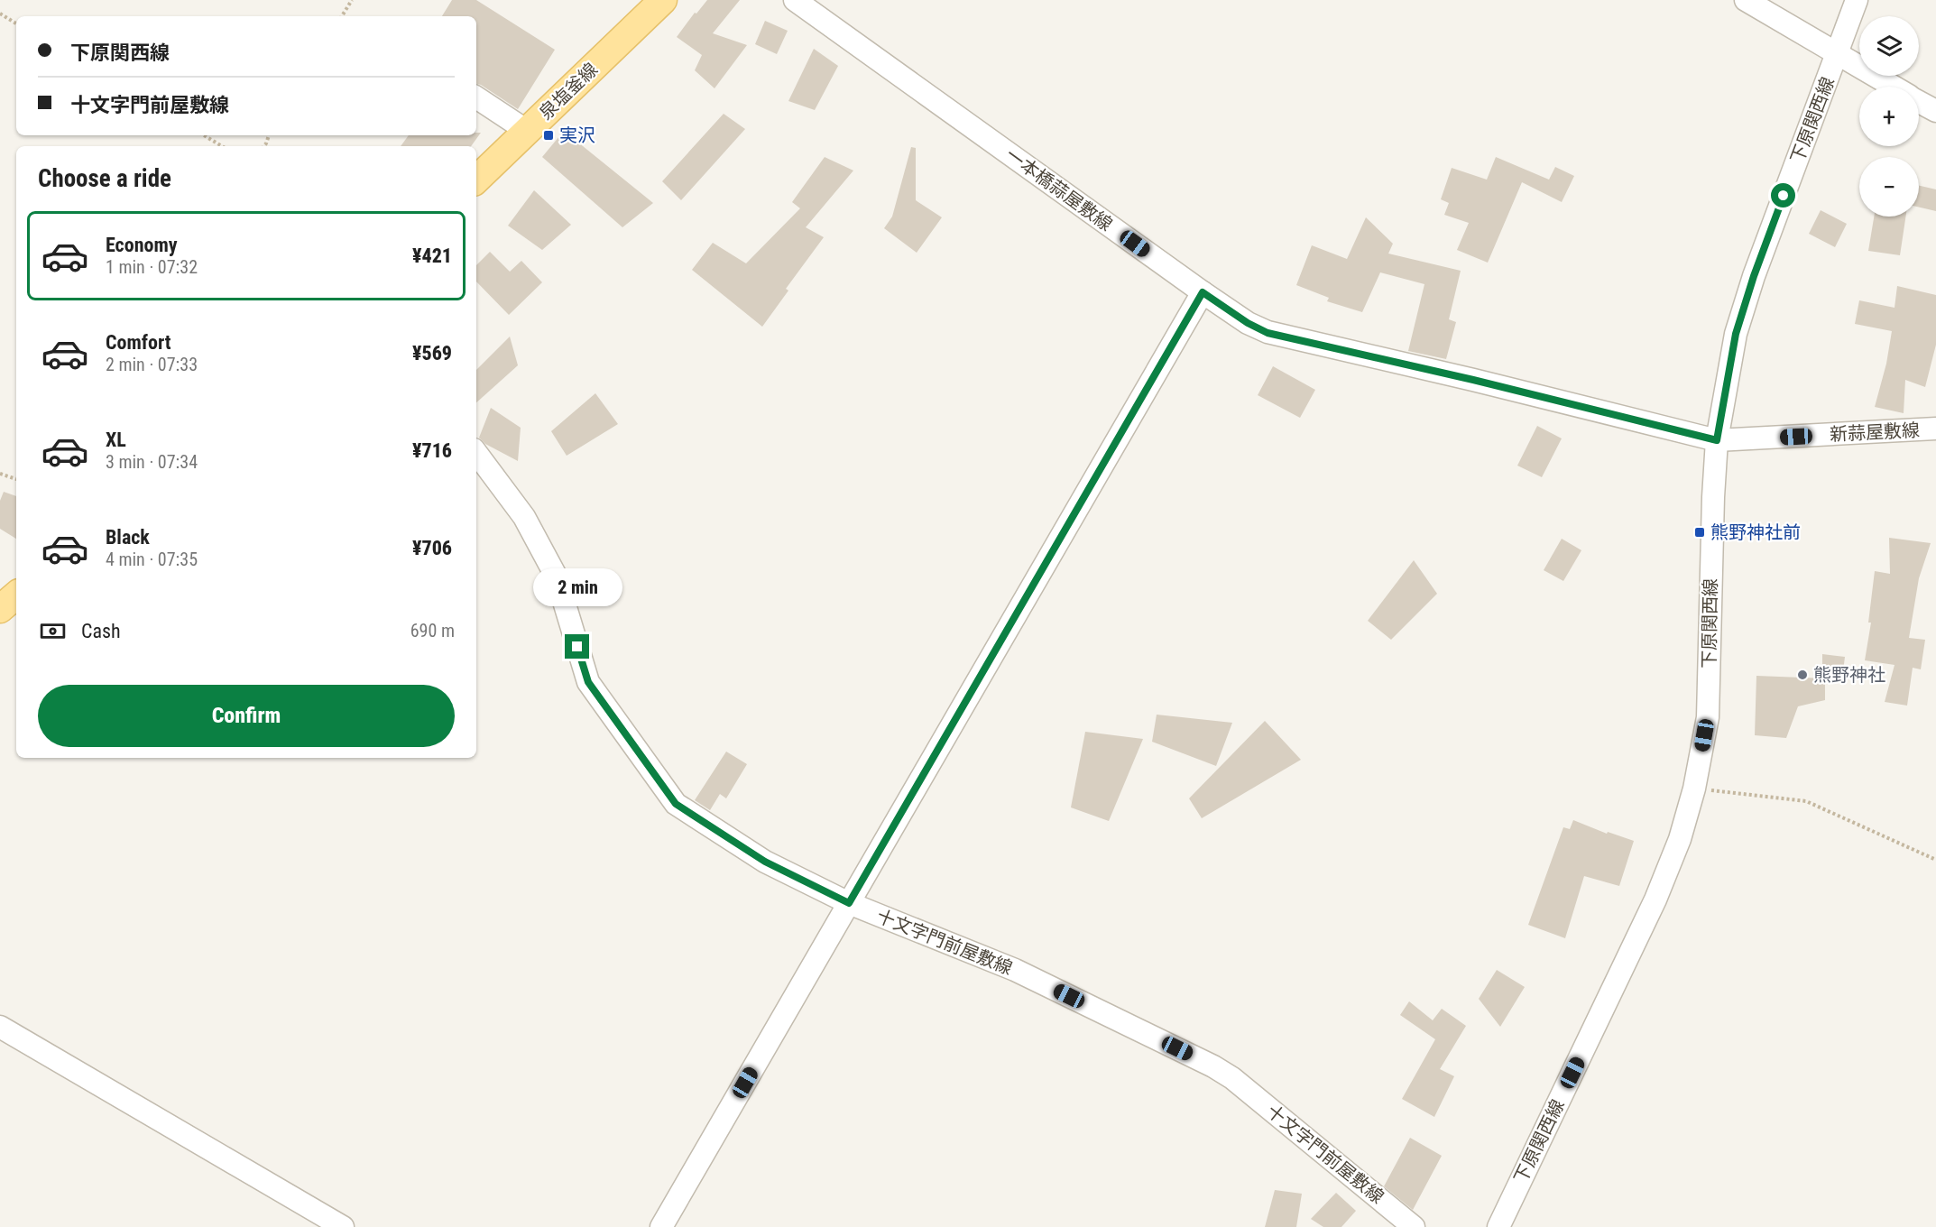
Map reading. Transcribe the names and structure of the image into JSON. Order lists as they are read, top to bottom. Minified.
{"streets":{"main road":["泉塩釜線"],"street":["下原関西線","一本橋蒜屋敷線","新蒜屋敷線","十文字門前屋敷線"]},"crossings":[["下原関西線","一本橋蒜屋敷線"],["下原関西線","新蒜屋敷線"],["一本橋蒜屋敷線","新蒜屋敷線"]],"places":{"transit":["実沢","熊野神社前"],"other":["熊野神社"]},"page":{"map_buttons":["+","−"],"banner":["下原関西線","十文字門前屋敷線"],"heading":"Choose a ride","list":[{"name":"Economy","note":"1 min · 07:32","value":"¥421"},{"name":"Comfort","note":"2 min · 07:33","value":"¥569"},{"name":"XL","note":"3 min · 07:34","value":"¥716"},{"name":"Black","note":"4 min · 07:35","value":"¥706"}],"bubble":"2 min","pay":["Cash","690 m"],"buttons":"Confirm"}}
